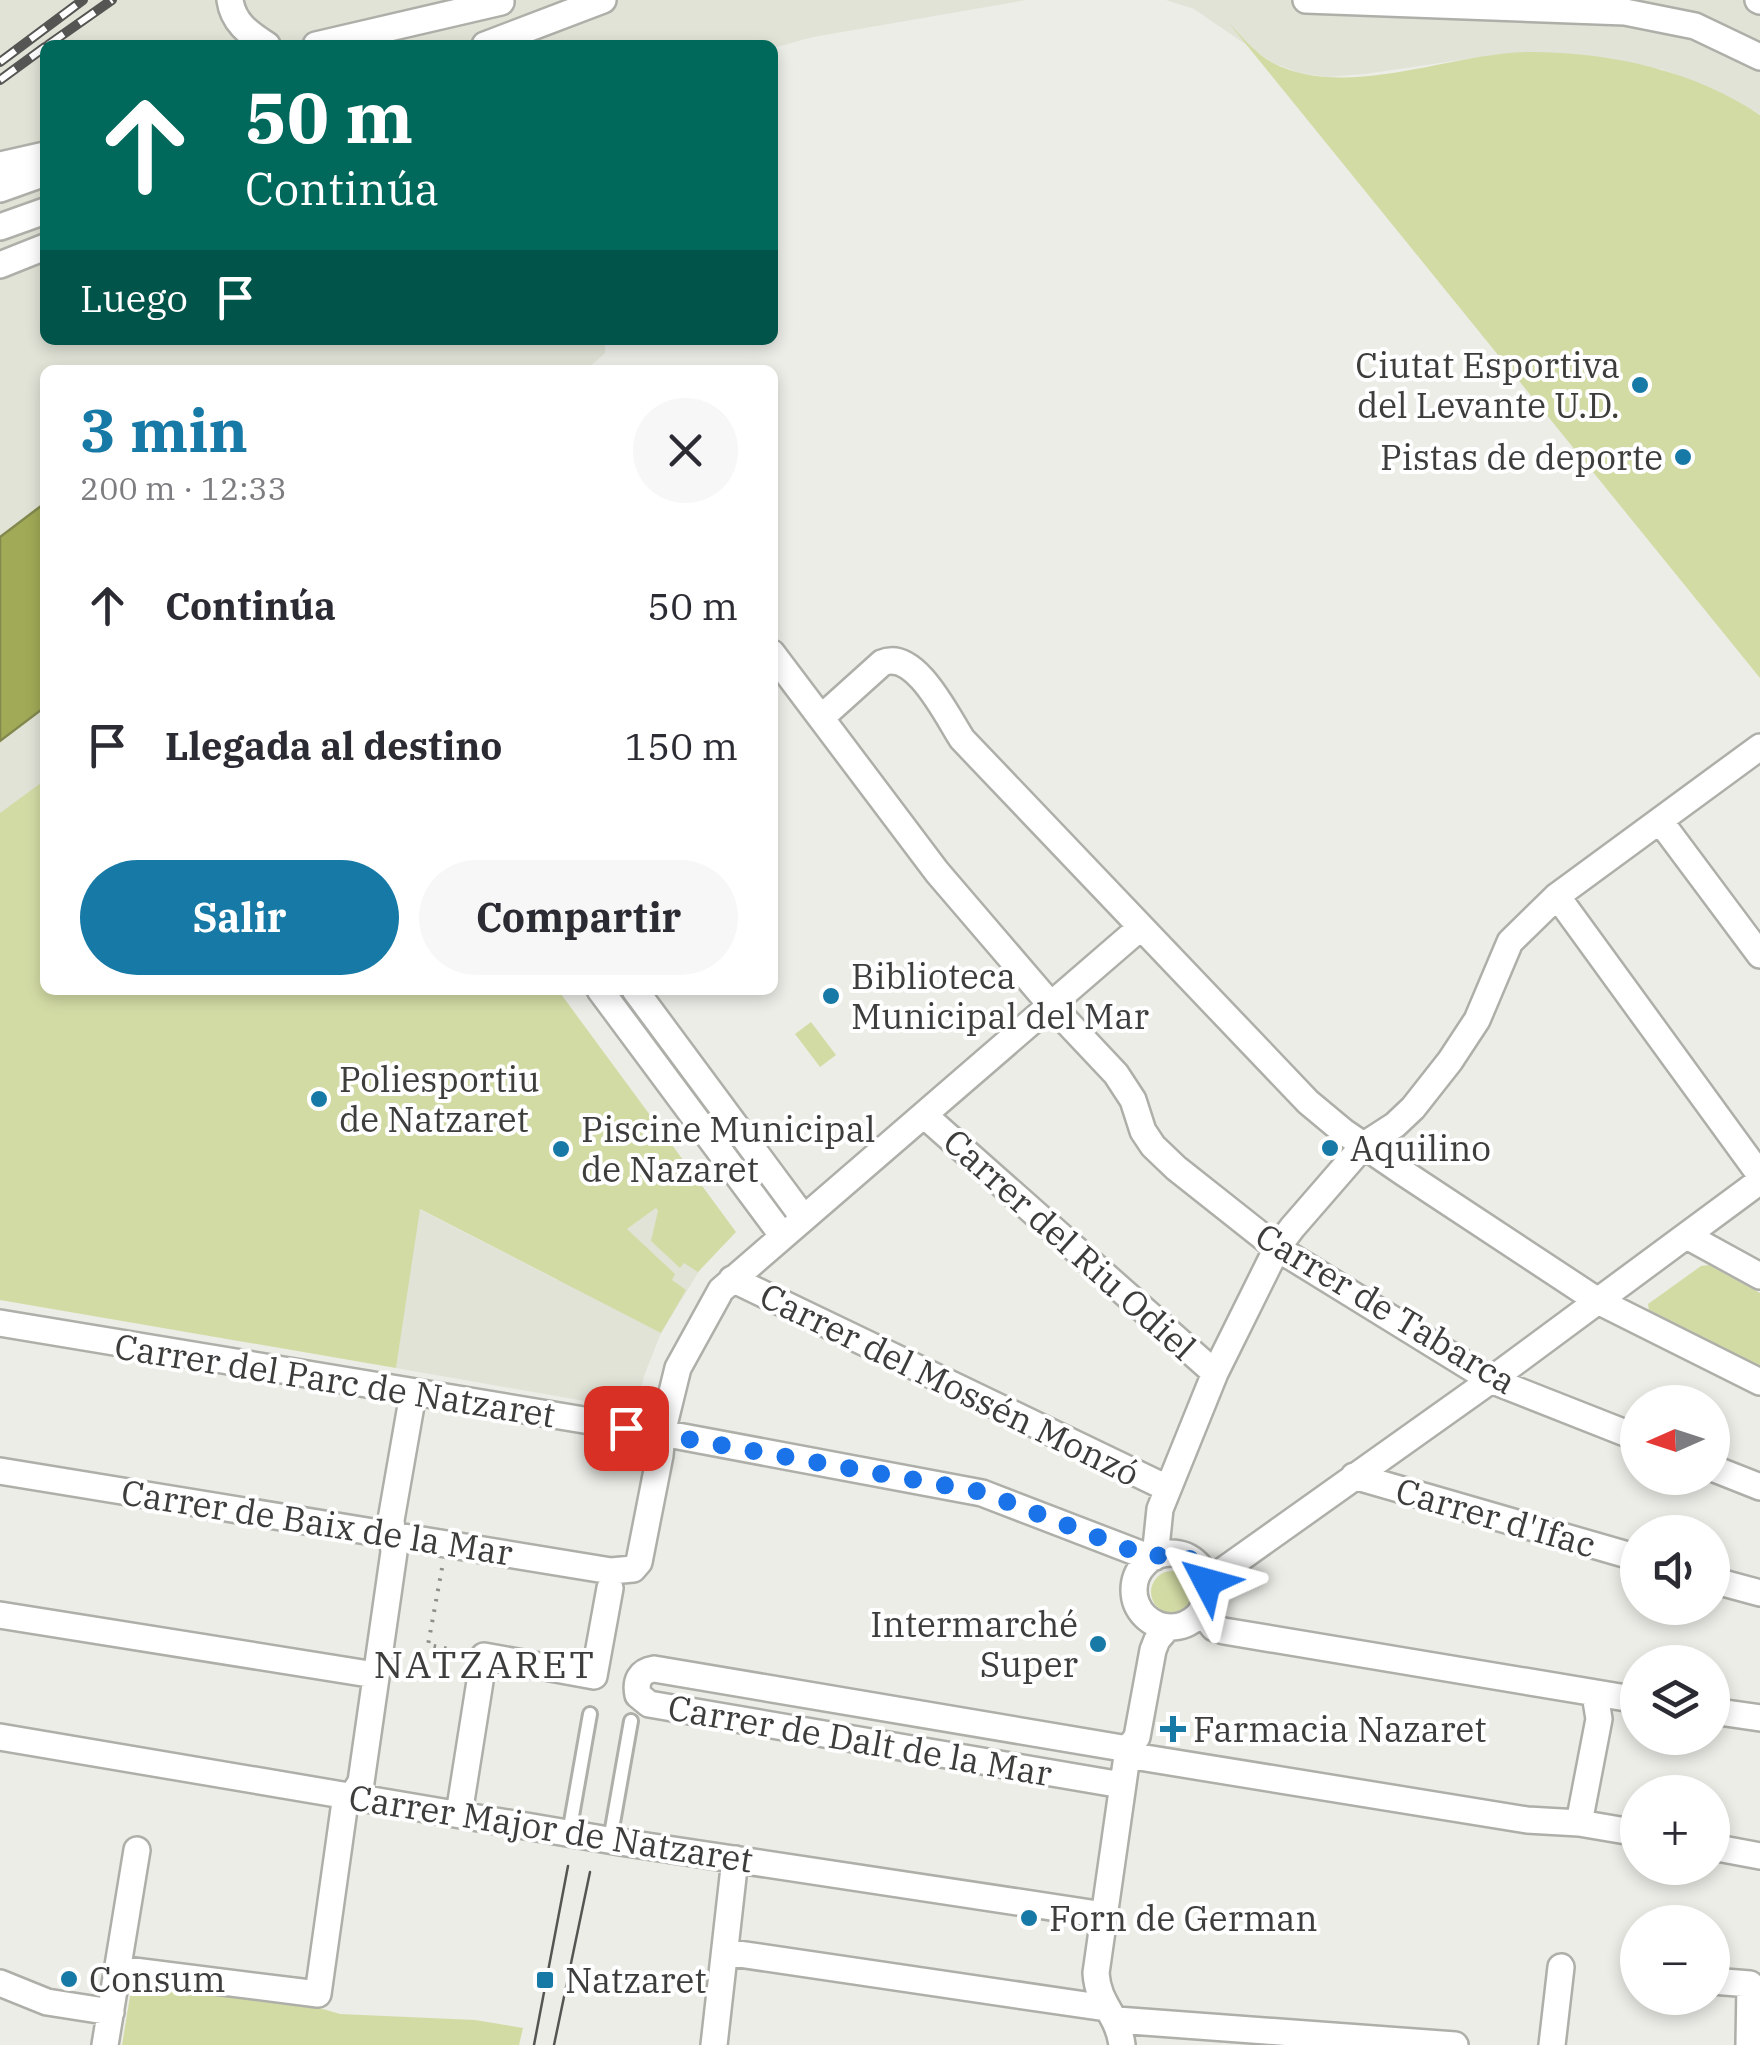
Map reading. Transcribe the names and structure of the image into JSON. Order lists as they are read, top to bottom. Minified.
{"streets":{"street":["Carrer del Riu Odiel","Carrer de Tabarca","Carrer del Parc de Natzaret","Carrer del Mossén Monzó","Carrer d'Ifac","Carrer de Baix de la Mar","Carrer de Dalt de la Mar","Carrer Major de Natzaret"]},"crossings":[["Carrer del Parc de Natzaret","Carrer de Baix de la Mar"]],"districts":["NATZARET"],"places":{"other":["Ciutat Esportiva del Levante U.D.","Pistas de deporte","Biblioteca Municipal del Mar","Poliesportiu de Natzaret","Aquilino","Piscine Municipal de Nazaret","Intermarché Super","Forn de German","Consum"],"health":["Farmacia Nazaret"],"transit":["Natzaret"]},"north":"left","page":{"turn":["50 m","Continúa"],"then":"Luego","heading":["3 min","200 m · 12:33"],"list":[{"name":"Continúa","value":"50 m"},{"name":"Llegada al destino","value":"150 m"}],"buttons":["Salir","Compartir"],"map_buttons":["+","−"]}}
